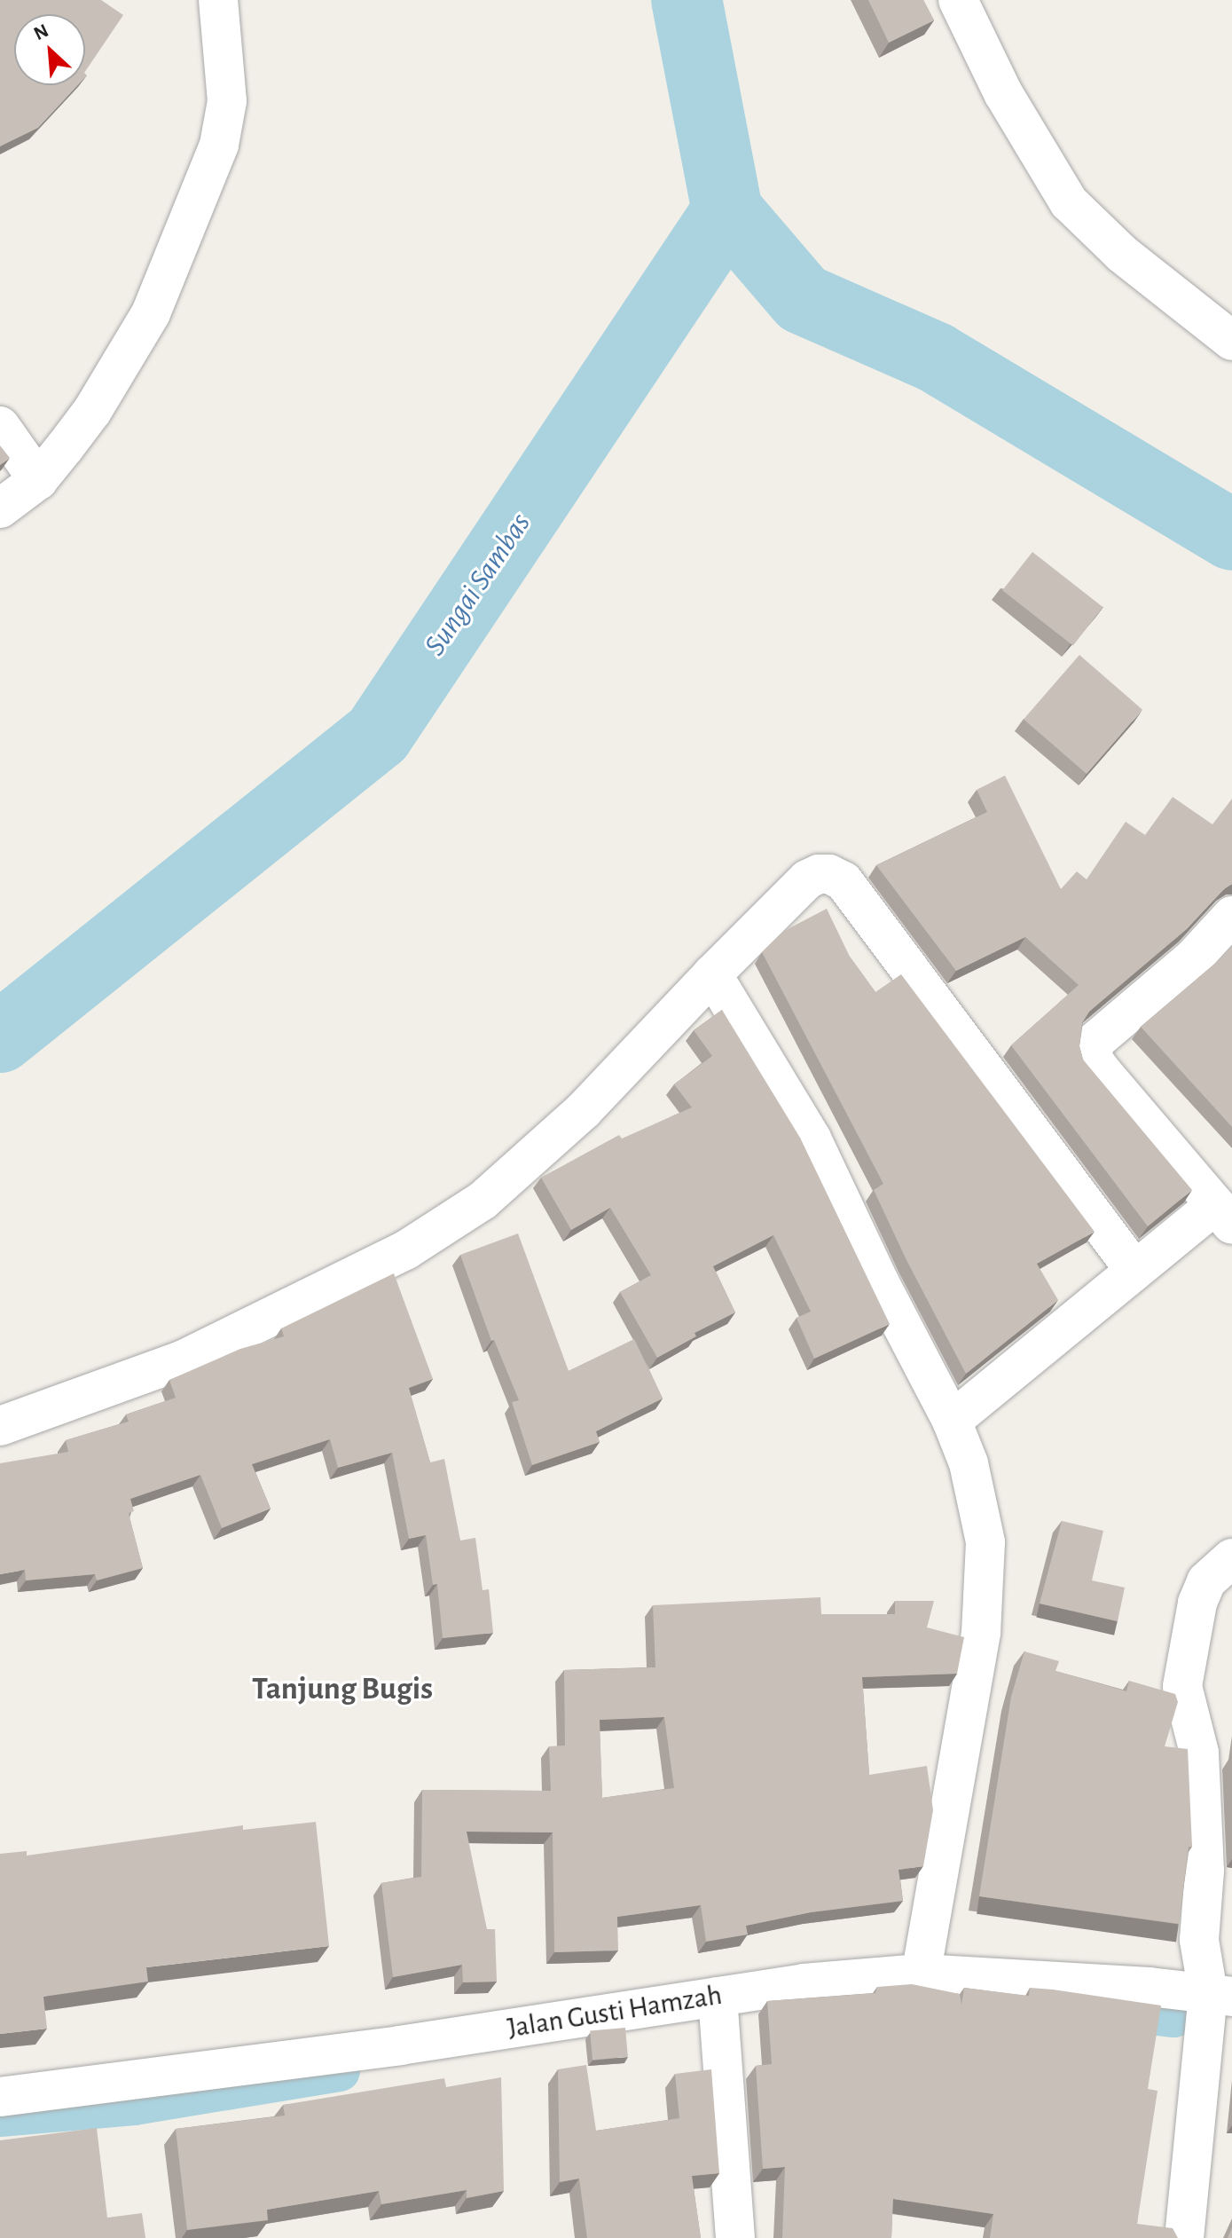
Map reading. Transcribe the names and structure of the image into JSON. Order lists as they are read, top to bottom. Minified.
{"streets":{"street":["Jalan Gusti Hamzah"]},"districts":["Tanjung Bugis"],"water":["Sungai Sambas"],"north":"top left"}
